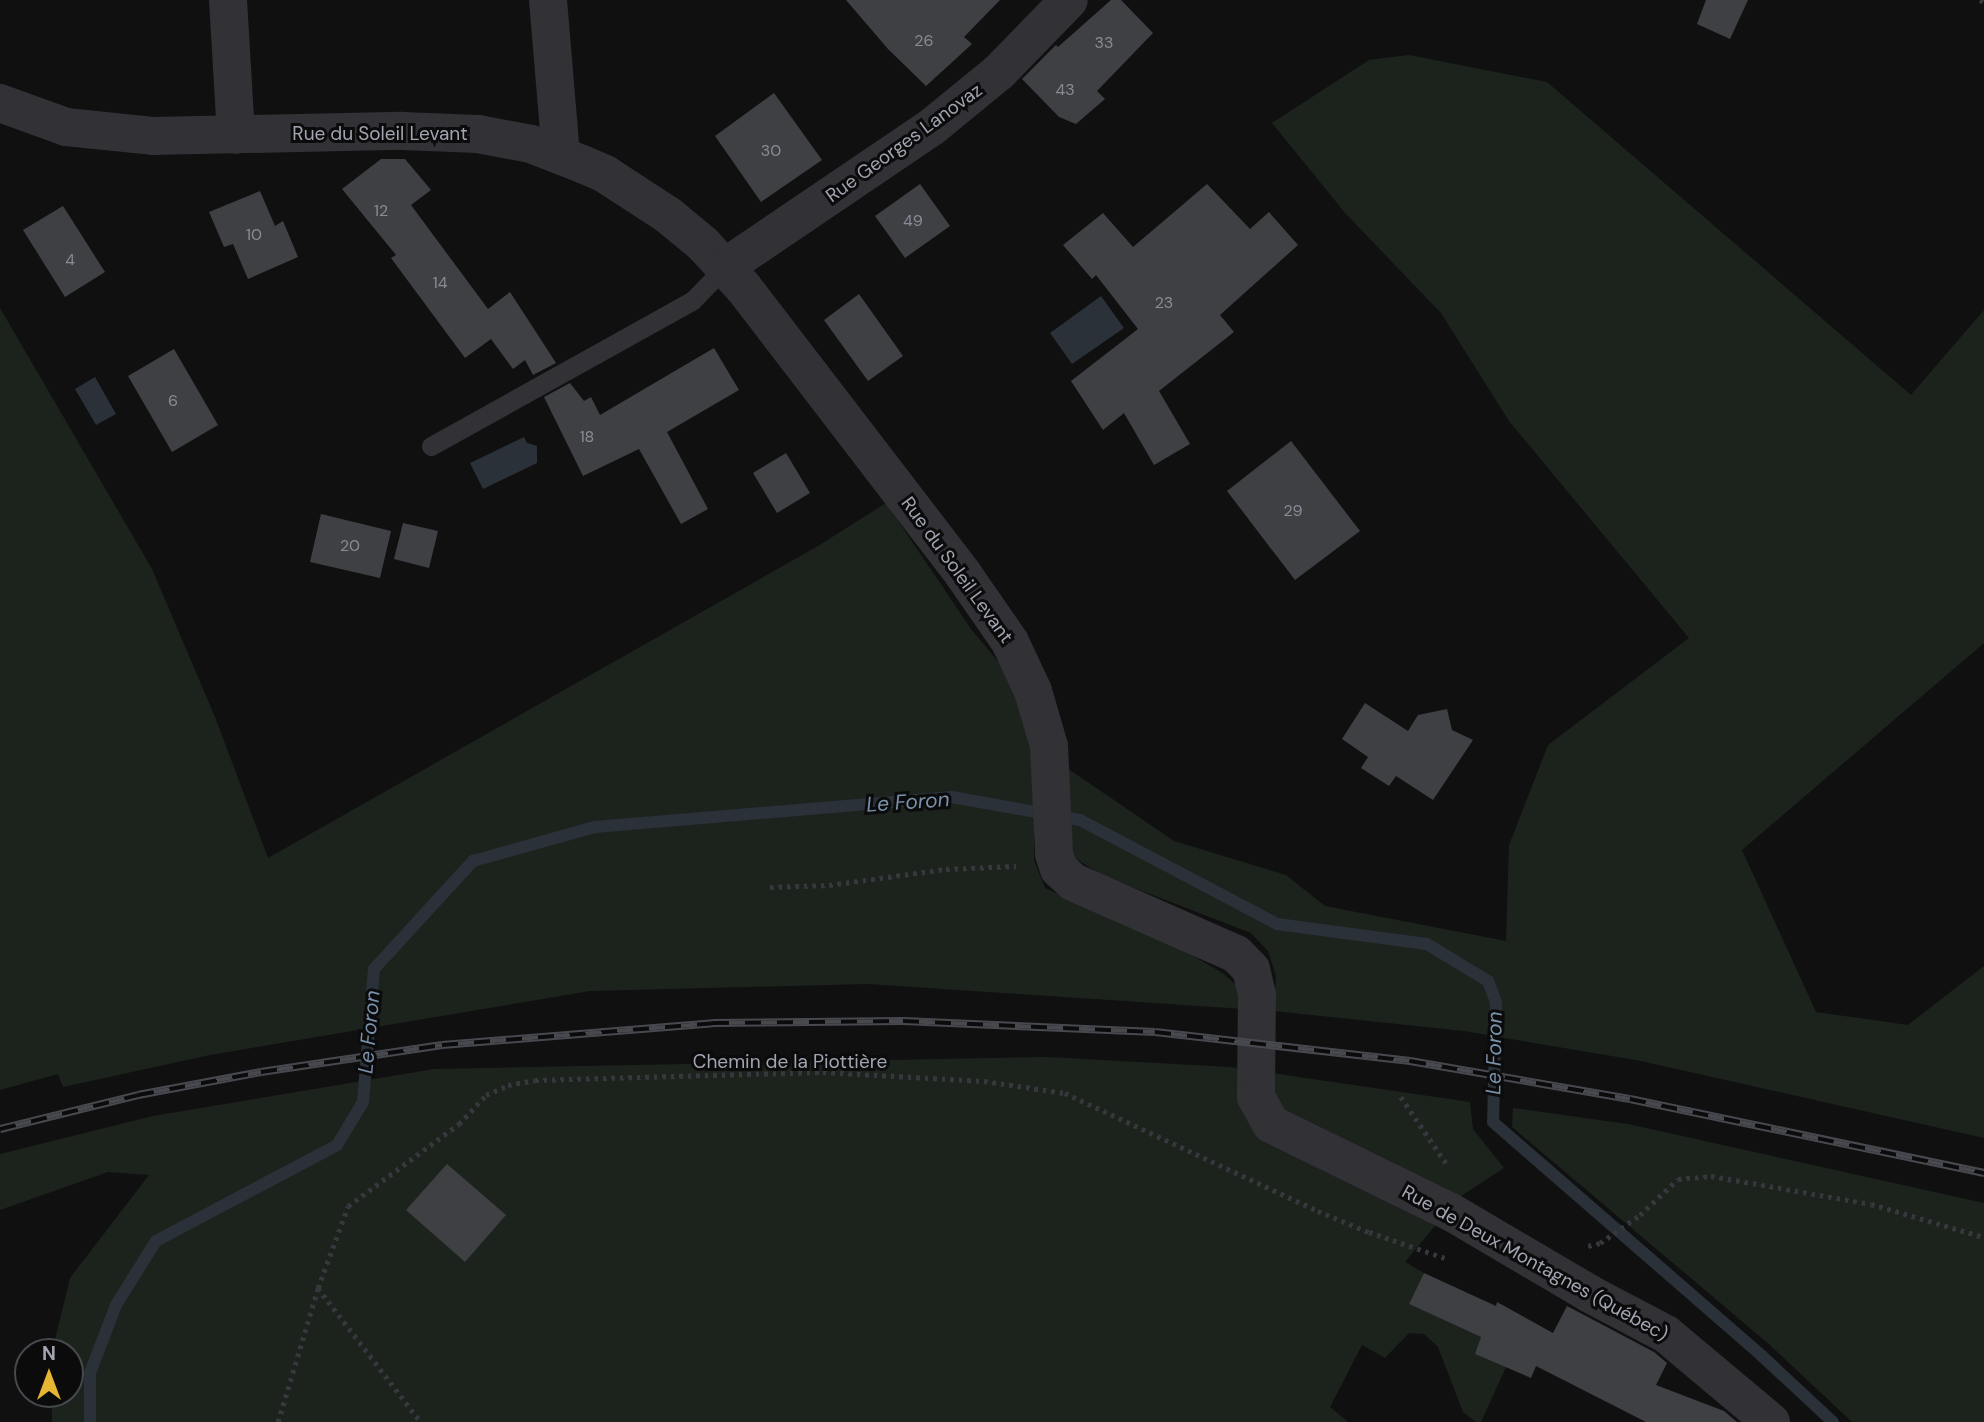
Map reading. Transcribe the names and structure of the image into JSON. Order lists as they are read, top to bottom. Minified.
{"streets":{"street":["Rue du Soleil Levant","Rue Georges Lanovaz","Rue de Deux Montagnes (Québec)"],"path":["Chemin de la Piottière"]},"crossings":[["Rue du Soleil Levant","Rue Georges Lanovaz"],["Rue du Soleil Levant","Rue de Deux Montagnes (Québec)"],["Chemin de la Piottière","Rue de Deux Montagnes (Québec)"]],"water":["Le Foron"],"house_numbers":["26","33","43","30","12","49","10","4","14","23","6","18","29","20"],"north":"top"}
